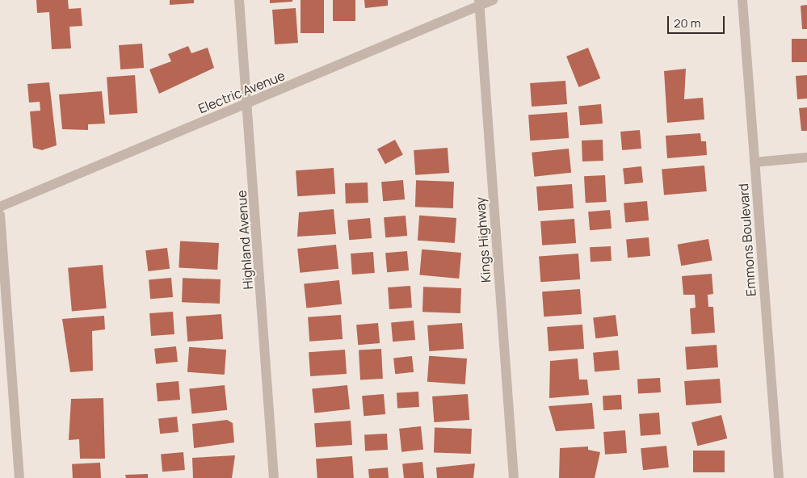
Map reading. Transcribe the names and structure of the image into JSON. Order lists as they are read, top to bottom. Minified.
{"streets":{"street":["Electric Avenue","Highland Avenue","Kings Highway","Emmons Boulevard"]},"crossings":[["Electric Avenue","Highland Avenue"],["Electric Avenue","Kings Highway"]],"scale_bar":"20 m"}
